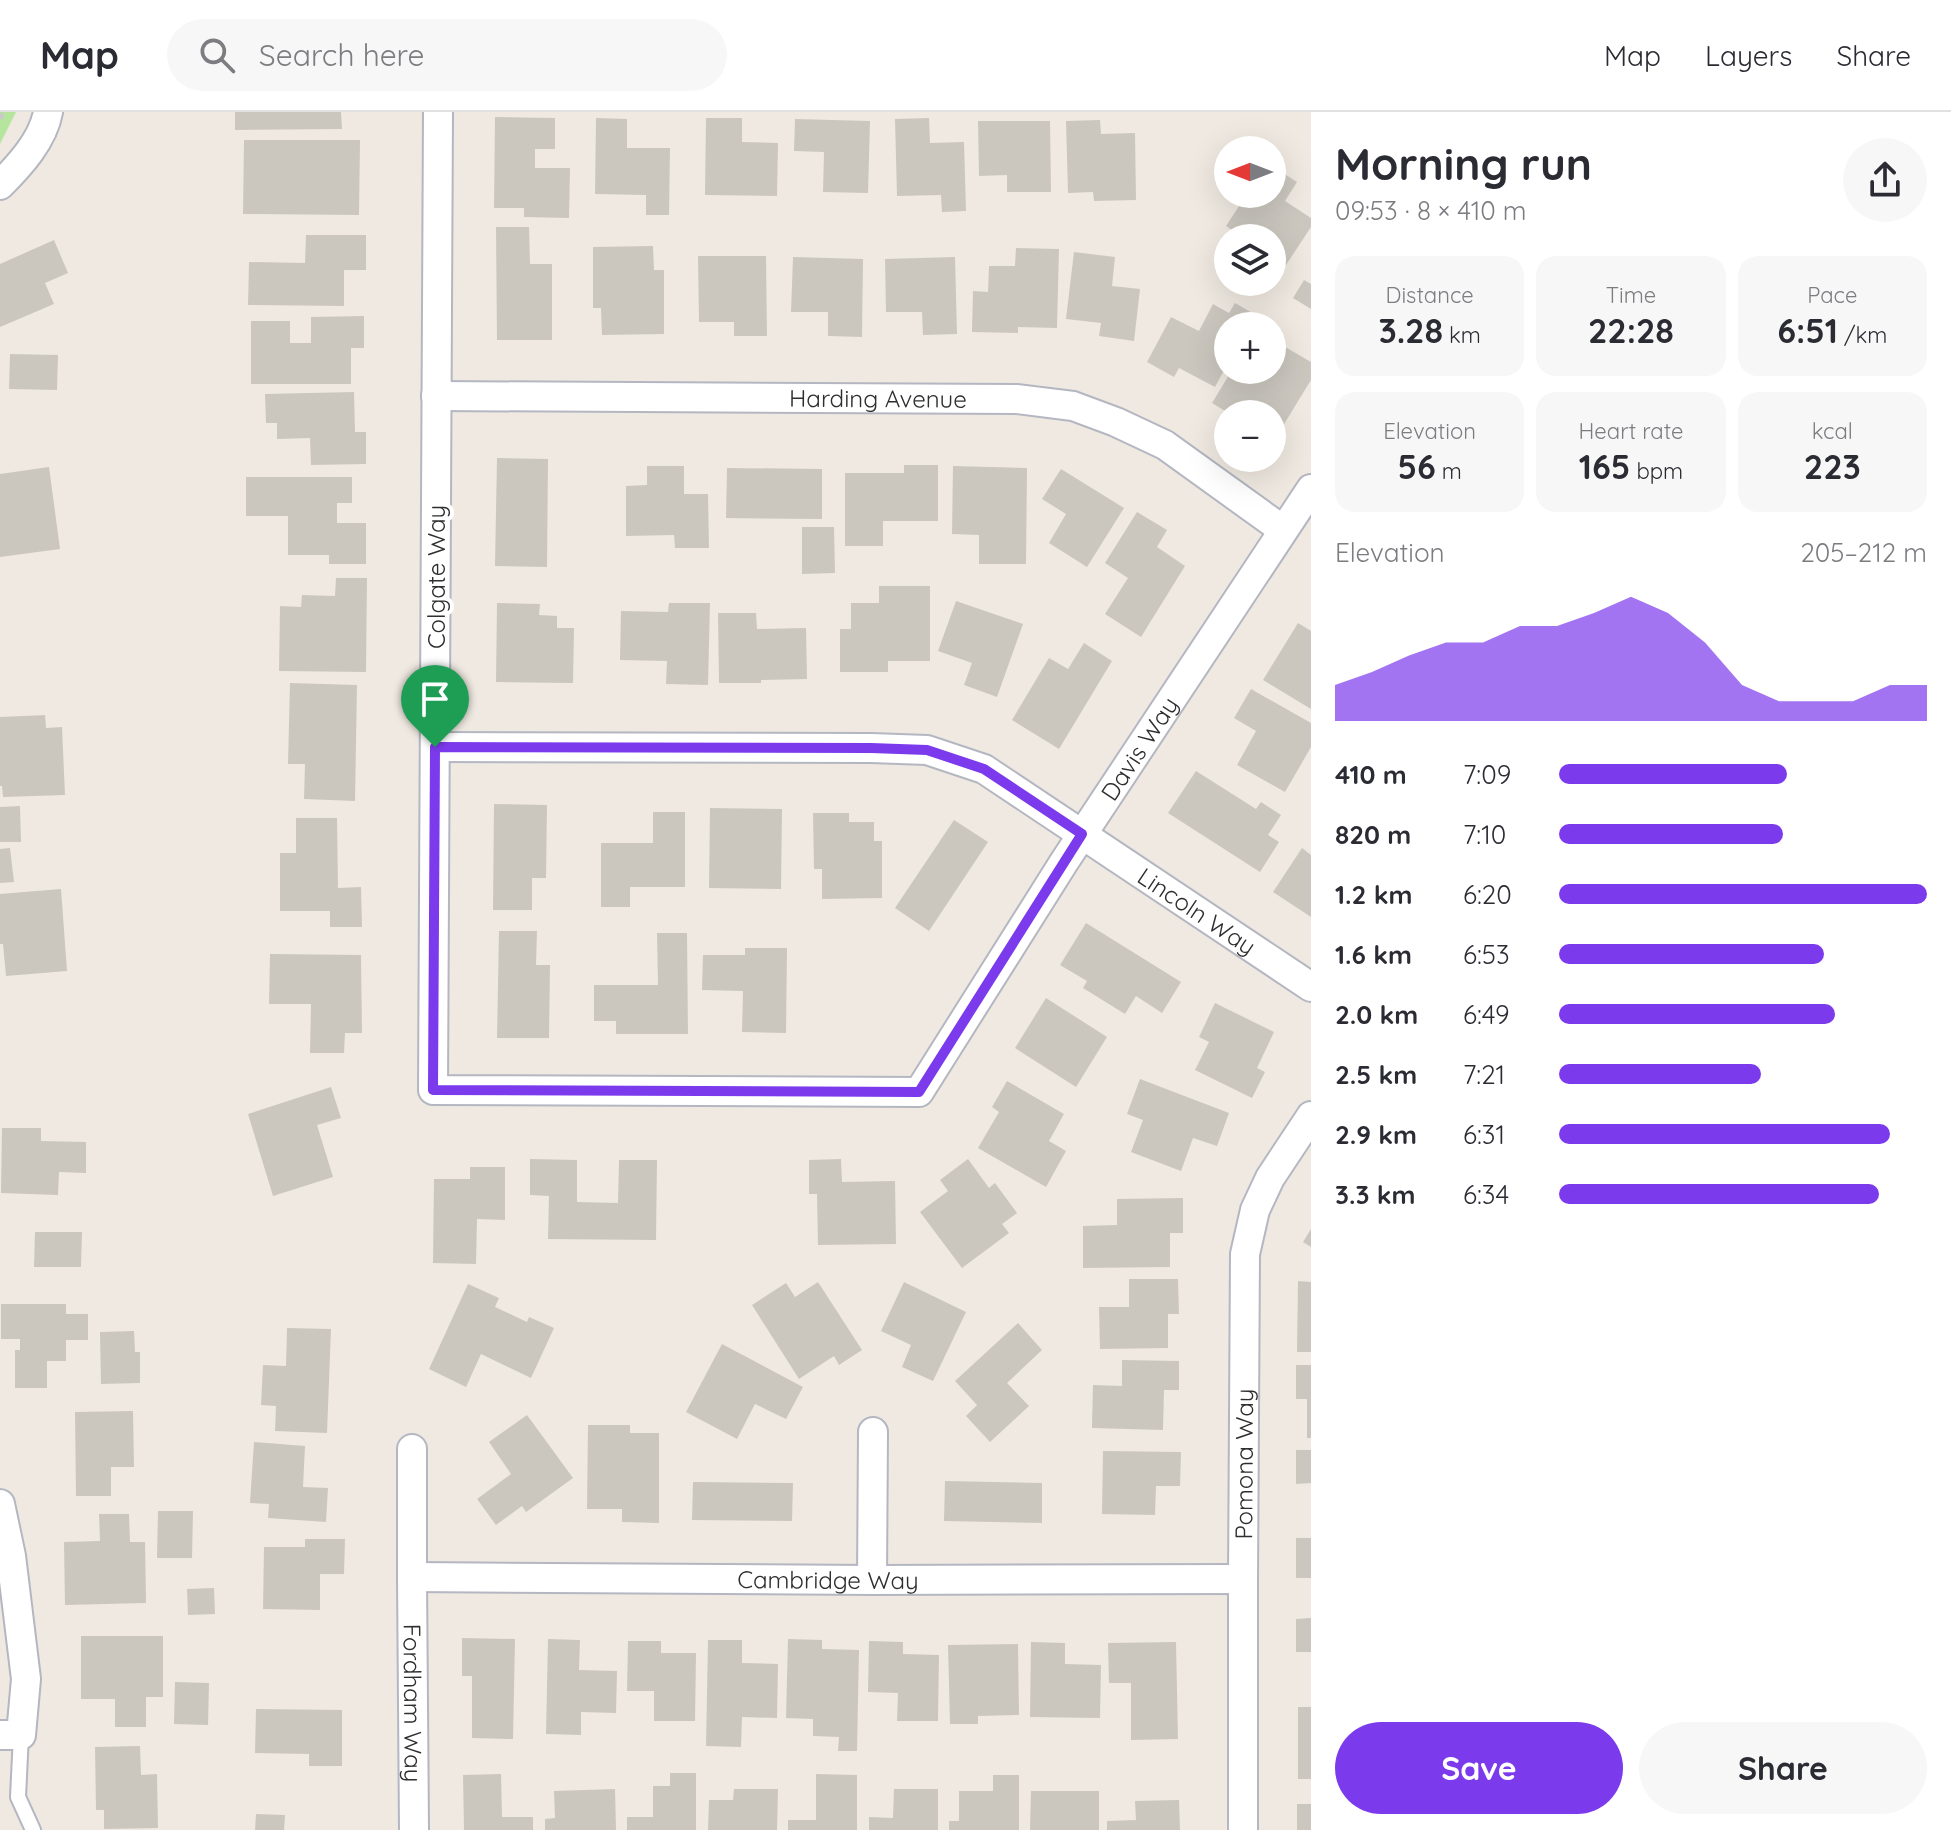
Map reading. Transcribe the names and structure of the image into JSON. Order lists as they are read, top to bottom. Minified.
{"streets":{"street":["Harding Avenue","Colgate Way","Davis Way","Lincoln Way","Pomona Way","Cambridge Way","Fordham Way"]},"crossings":[["Harding Avenue","Colgate Way"],["Harding Avenue","Davis Way"],["Colgate Way","Davis Way"],["Colgate Way","Lincoln Way"],["Davis Way","Lincoln Way"],["Pomona Way","Cambridge Way"],["Cambridge Way","Fordham Way"]],"north":"left","page":{"header":"Map","search":"Search here","nav":["Map","Layers","Share"],"heading":["Morning run","09:53 · 8 × 410 m"],"map_buttons":["+","−"],"stats":[["Distance","3.28 km"],["Time","22:28"],["Pace","6:51 /km"],["Elevation","56 m"],["Heart rate","165 bpm"],["kcal","223"]],"chart":["Elevation","205–212 m"],"list":[{"name":"410 m","note":"7:09"},{"name":"820 m","note":"7:10"},{"name":"1.2 km","note":"6:20"},{"name":"1.6 km","note":"6:53"},{"name":"2.0 km","note":"6:49"},{"name":"2.5 km","note":"7:21"},{"name":"2.9 km","note":"6:31"},{"name":"3.3 km","note":"6:34"}],"buttons":["Save","Share"]}}
